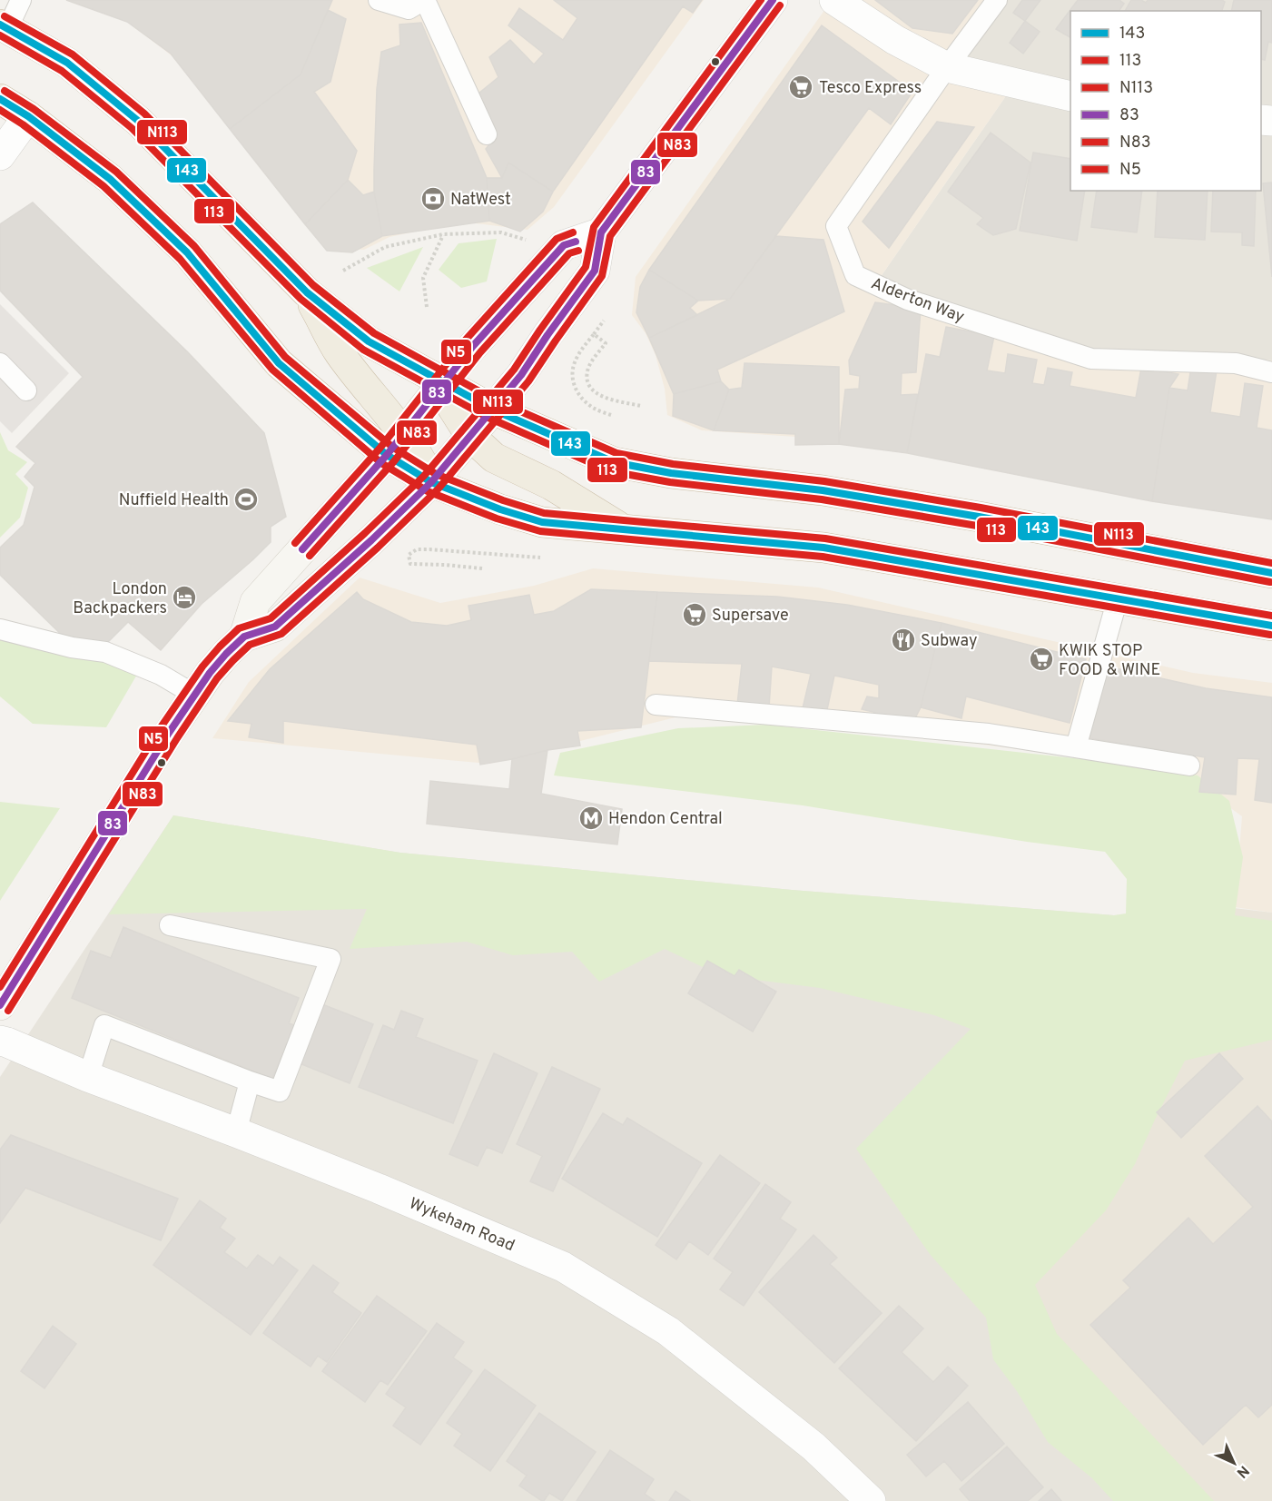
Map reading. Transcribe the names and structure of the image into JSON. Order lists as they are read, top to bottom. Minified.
{"streets":{"street":["Wykeham Road"],"lane":["Alderton Way"]},"places":{"supermarket":["Tesco Express","Supersave","KWIK STOP FOOD & WINE"],"bank":["NatWest"],"sports":["Nuffield Health"],"hotel":["London Backpackers"],"restaurant":["Subway"],"metro station":["Hendon Central"]},"lines":["transit line 83","transit line N5","transit line N83","transit line N113","transit line 143","transit line 113"],"legend":["143","113","N113","83","N83","N5"],"north":"bottom right"}
